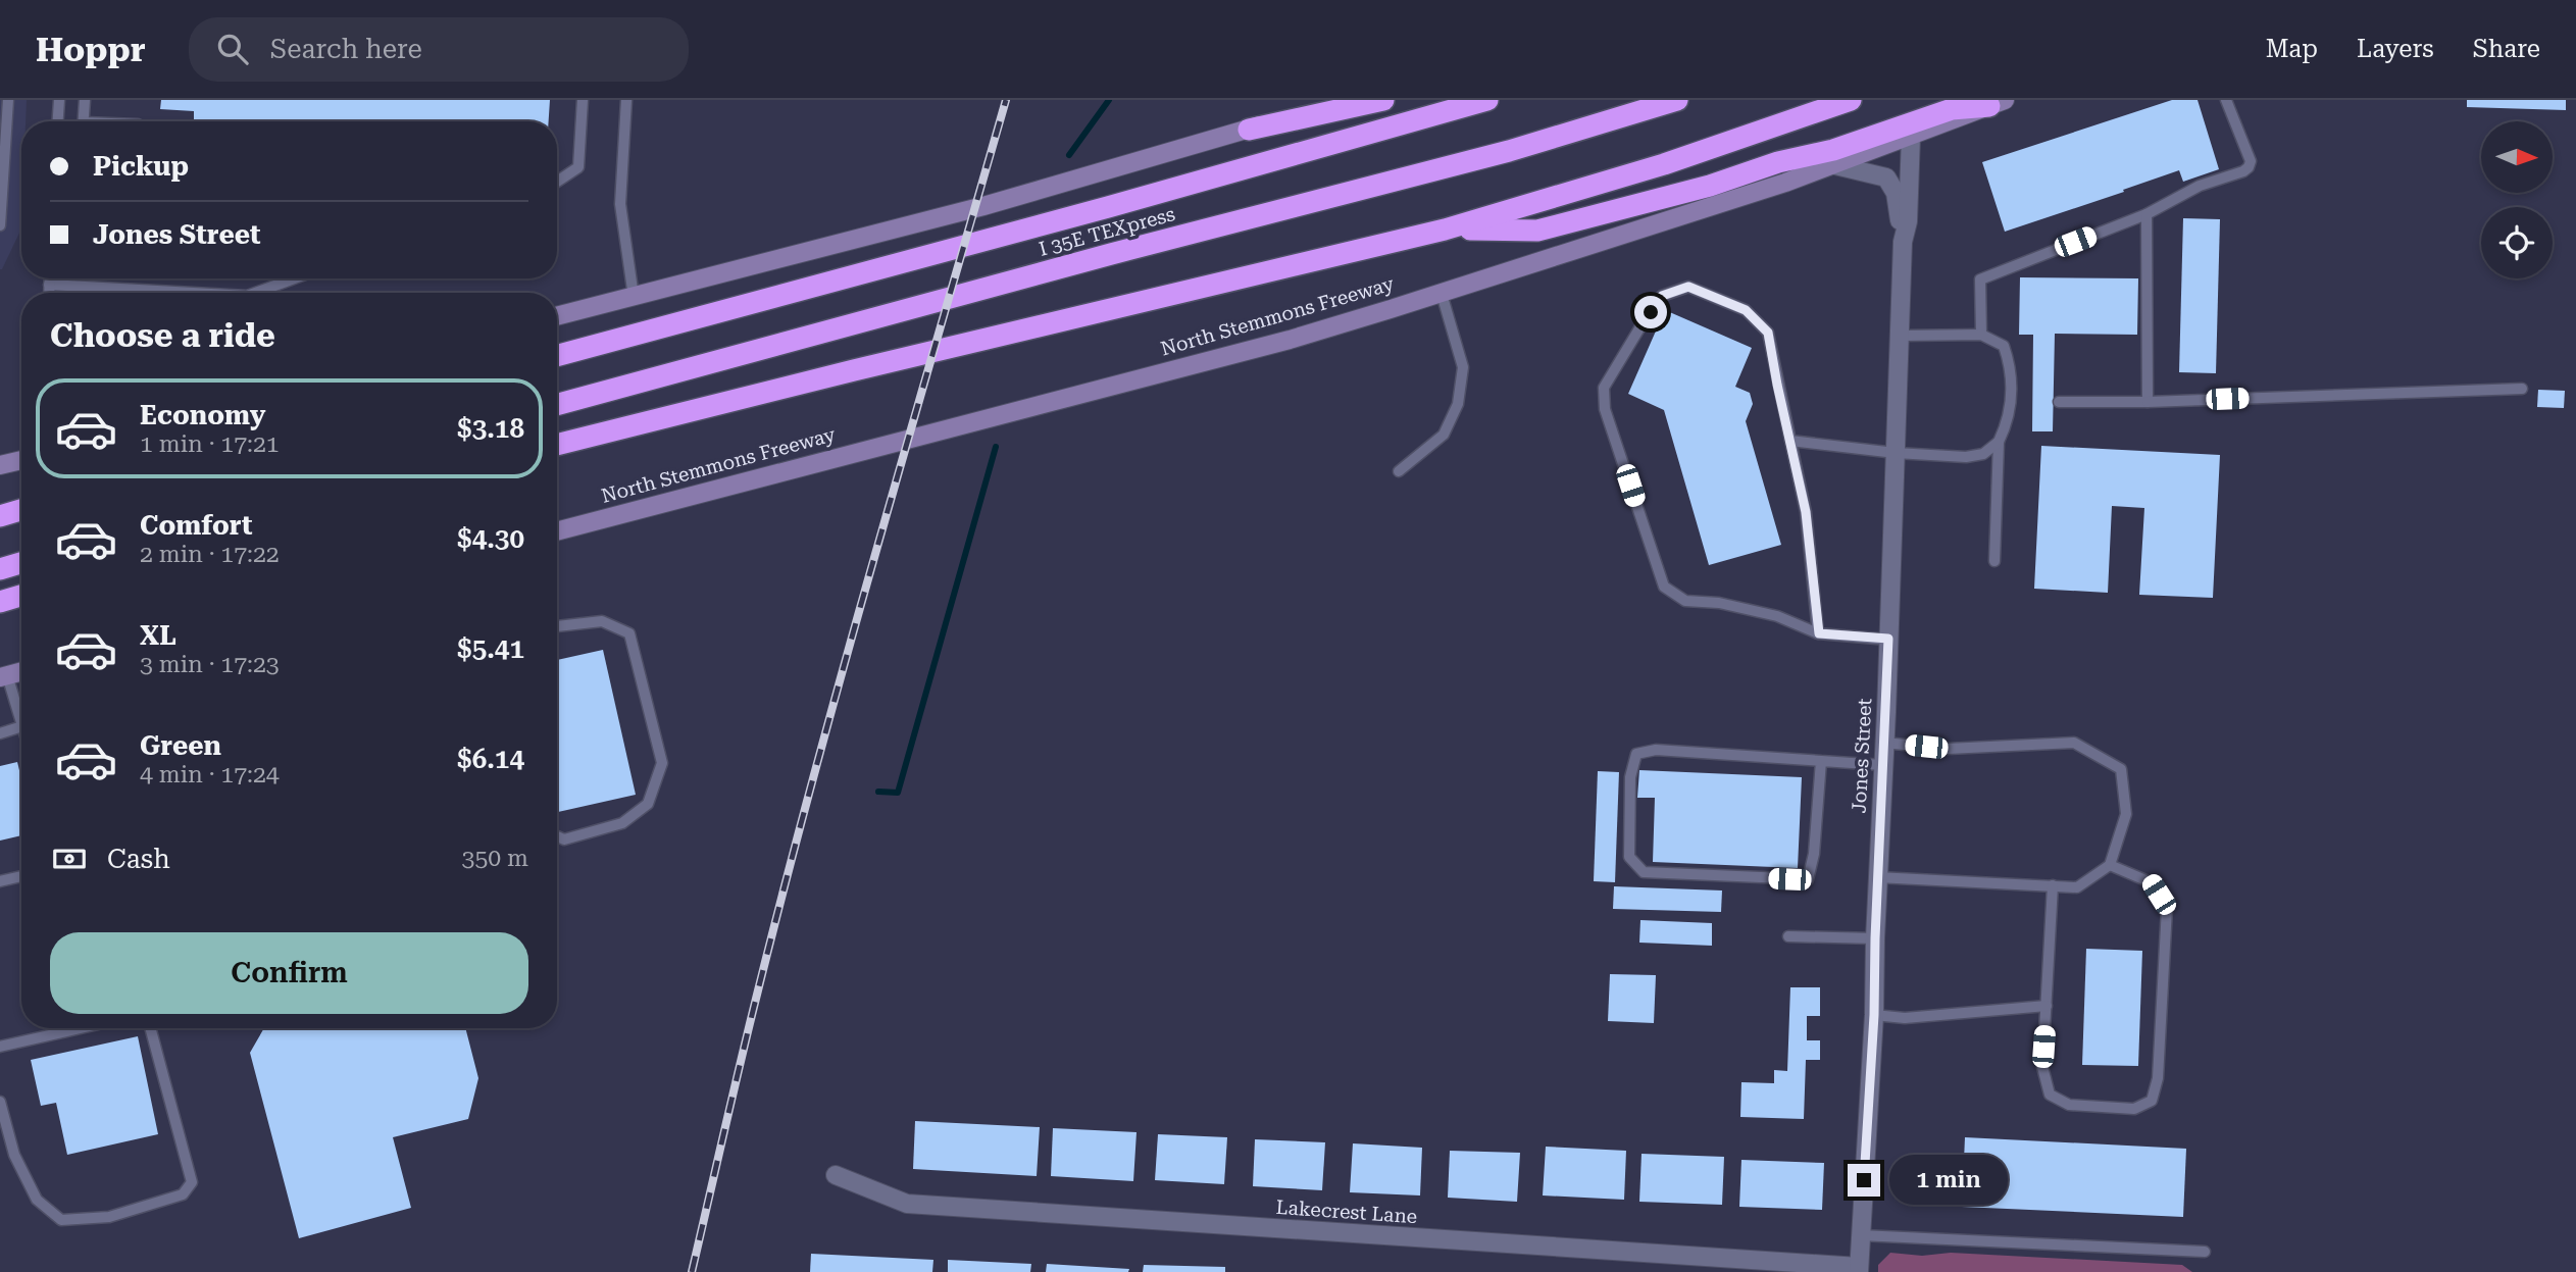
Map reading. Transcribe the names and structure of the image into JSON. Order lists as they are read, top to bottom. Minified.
{"streets":{"highway":["I 35E TEXpress","North Stemmons Freeway"],"street":["Jones Street","Lakecrest Lane"]},"crossings":[["North Stemmons Freeway","Jones Street"],["Jones Street","Lakecrest Lane"]],"north":"right","page":{"header":"Hoppr","search":"Search here","nav":["Map","Layers","Share"],"banner":["Pickup","Jones Street"],"heading":"Choose a ride","list":[{"name":"Economy","note":"1 min · 17:21","value":"$3.18"},{"name":"Comfort","note":"2 min · 17:22","value":"$4.30"},{"name":"XL","note":"3 min · 17:23","value":"$5.41"},{"name":"Green","note":"4 min · 17:24","value":"$6.14"}],"pay":["Cash","350 m"],"buttons":"Confirm","bubble":"1 min"}}
